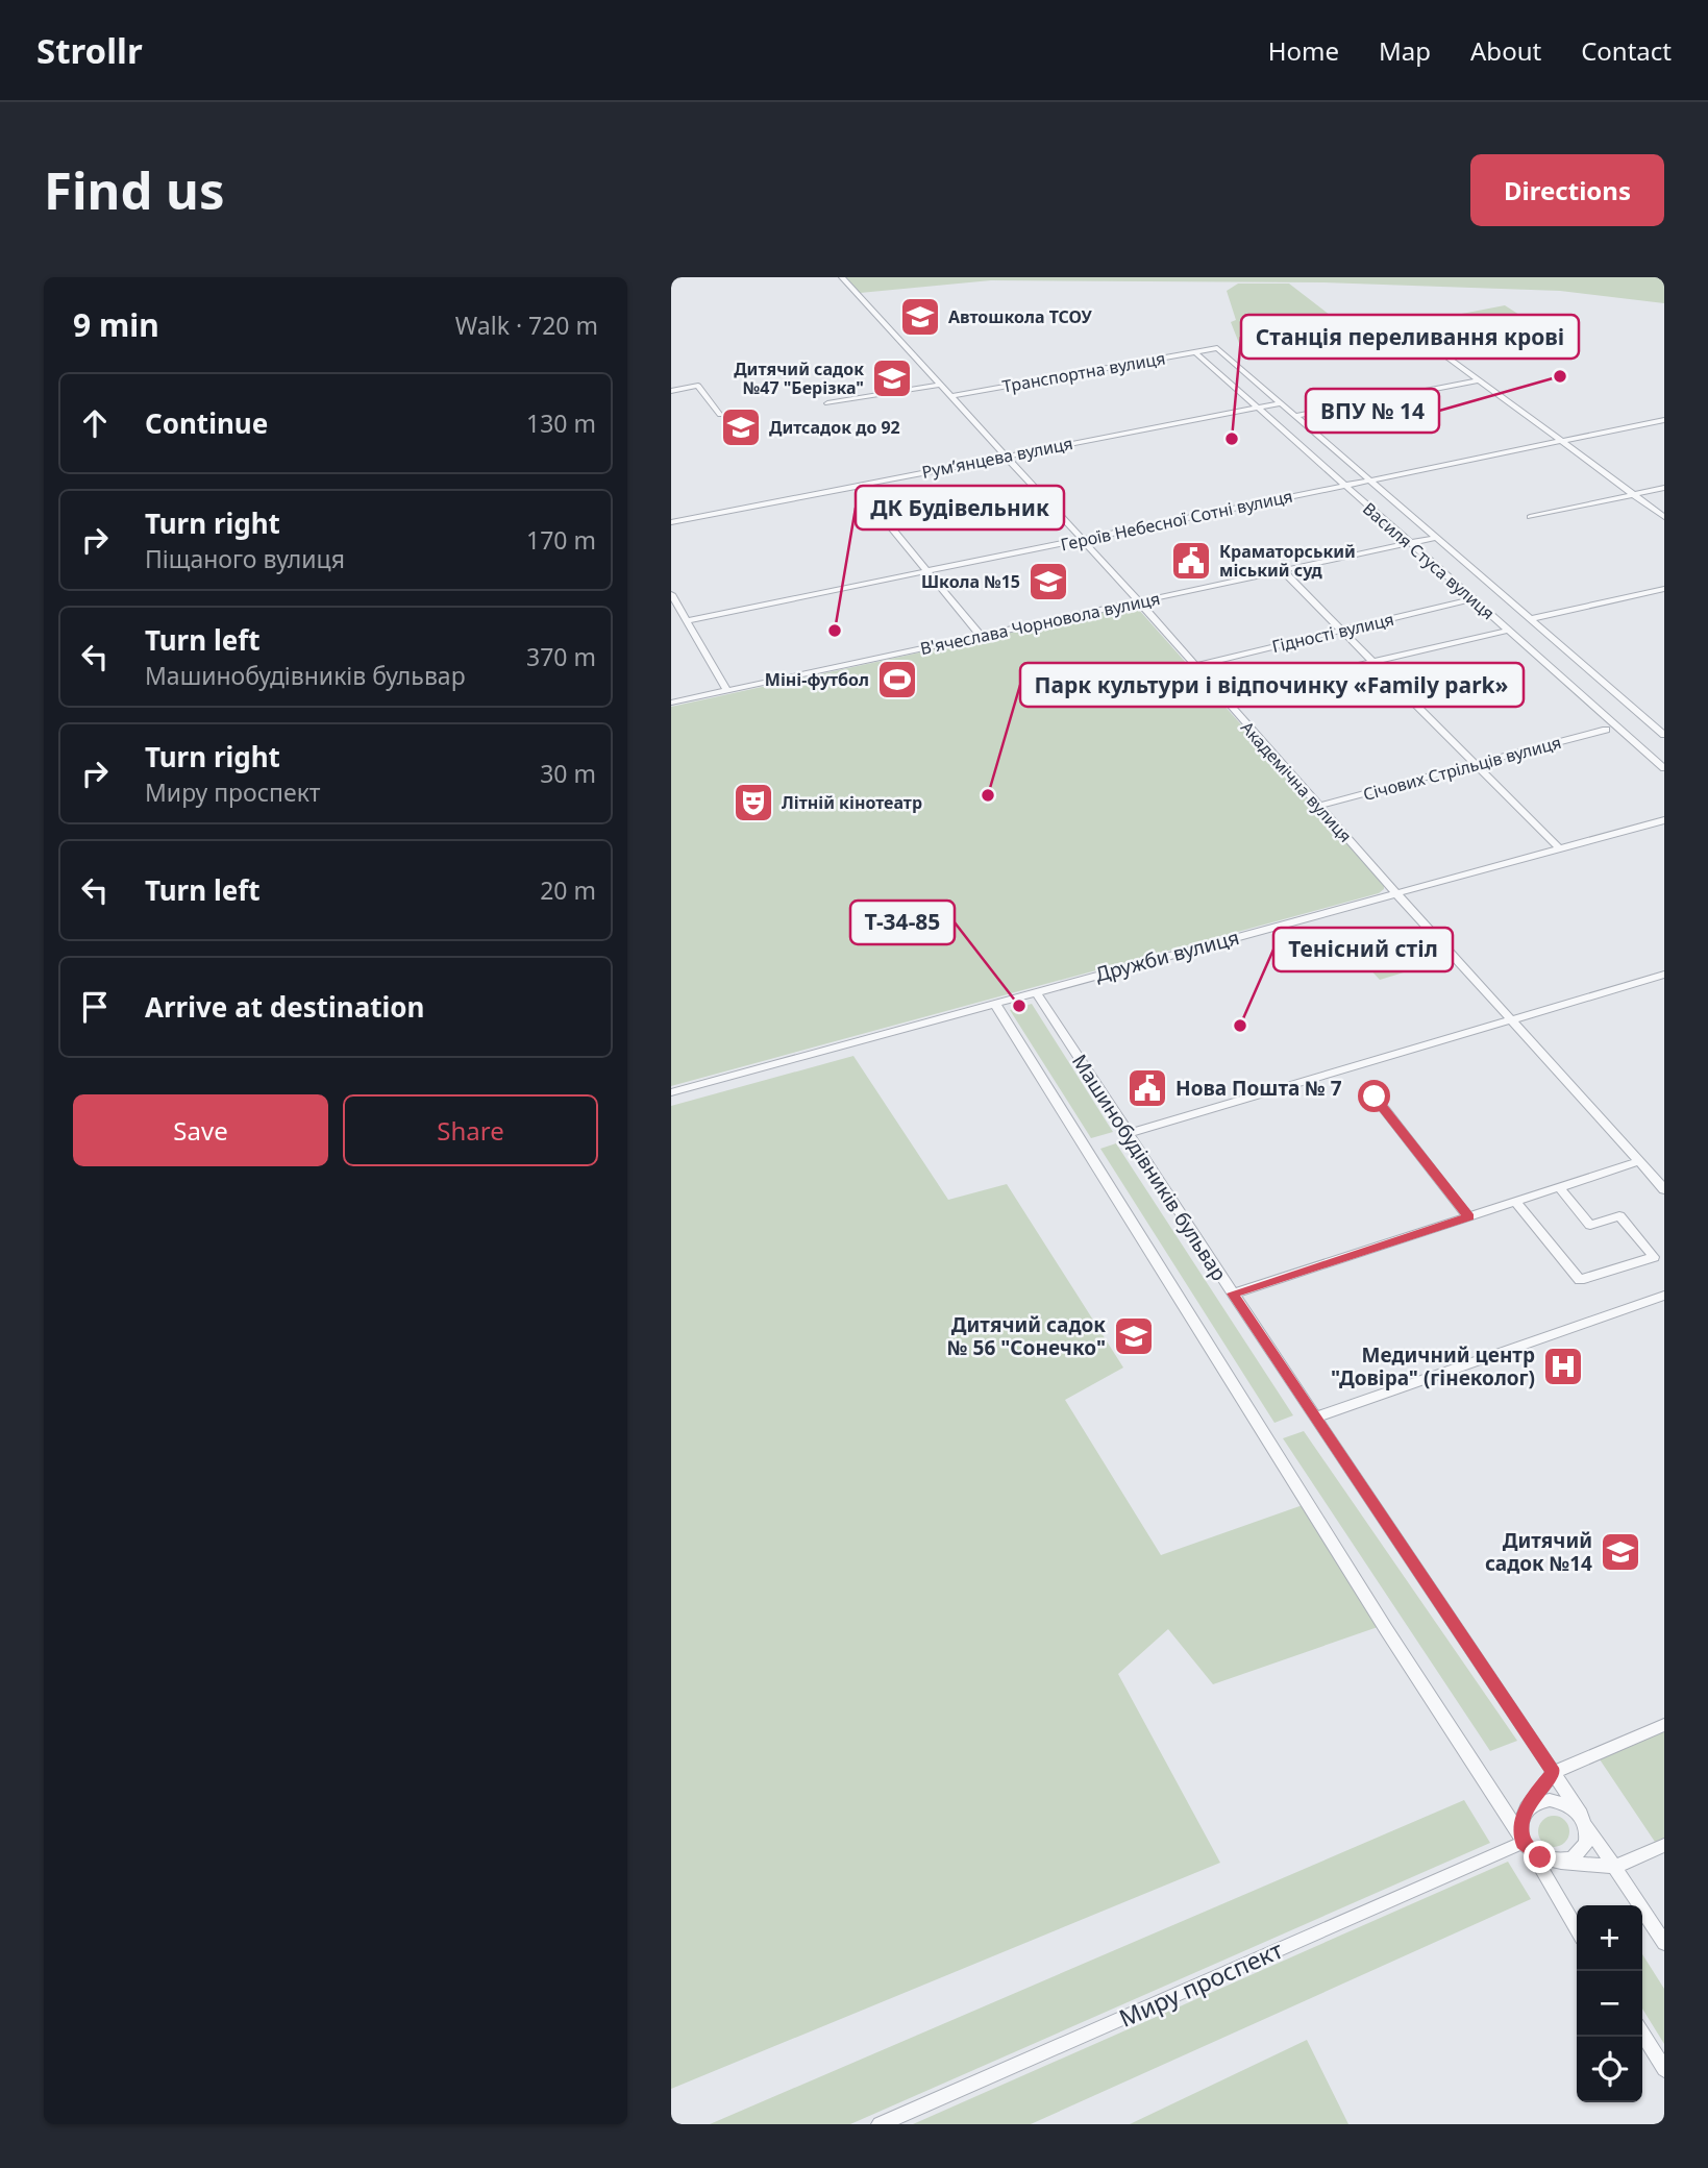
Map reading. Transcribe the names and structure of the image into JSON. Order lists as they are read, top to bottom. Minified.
{"streets":{"street":["Транспортна вулиця","Рум’янцева вулиця","Героїв Небесної Сотні вулиця","Василя Стуса вулиця","В'ячеслава Чорновола вулиця","Гідності вулиця","Січових Стрільців вулиця","Академічна вулиця","Дружби вулиця","Машинобудівників бульвар","Миру проспект"]},"crossings":[["Транспортна вулиця","Василя Стуса вулиця"],["Транспортна вулиця","Академічна вулиця"],["Рум’янцева вулиця","Василя Стуса вулиця"],["Рум’янцева вулиця","Академічна вулиця"],["Героїв Небесної Сотні вулиця","Василя Стуса вулиця"],["Героїв Небесної Сотні вулиця","Академічна вулиця"],["Василя Стуса вулиця","В'ячеслава Чорновола вулиця"],["Василя Стуса вулиця","Гідності вулиця"],["В'ячеслава Чорновола вулиця","Академічна вулиця"],["Гідності вулиця","Академічна вулиця"],["Січових Стрільців вулиця","Академічна вулиця"],["Академічна вулиця","Дружби вулиця"],["Дружби вулиця","Машинобудівників бульвар"],["Машинобудівників бульвар","Миру проспект"]],"places":{"school or university":["Автошкола ТСОУ","Дитячий садок №47 \"Берізка\"","Дитсадок до 92","Школа №15","Дитячий садок № 56 \"Сонечко\"","Дитячий садок №14"],"other":["ВПУ № 14","Станція переливання крові","ДК Будівельник","Парк культури і відпочинку «Family park»","Т-34-85","Тенісний стіл"],"public building":["Краматорський міський суд","Нова Пошта № 7"],"sports":["Міні-футбол"],"theatre":["Літній кінотеатр"],"hospital":["Медичний центр \"Довіра\" (гінеколог)"]},"page":{"header":"Strollr","nav":["Home","Map","About","Contact"],"buttons":["Directions",["Save","Share"]],"title":"Find us","heading":["9 min","Walk · 720 m"],"list":[["Continue","130 m"],["Turn right","Піщаного вулиця","170 m"],["Turn left","Машинобудівників бульвар","370 m"],["Turn right","Миру проспект","30 m"],["Turn left","20 m"],"Arrive at destination"],"map_buttons":["+","−"]}}
